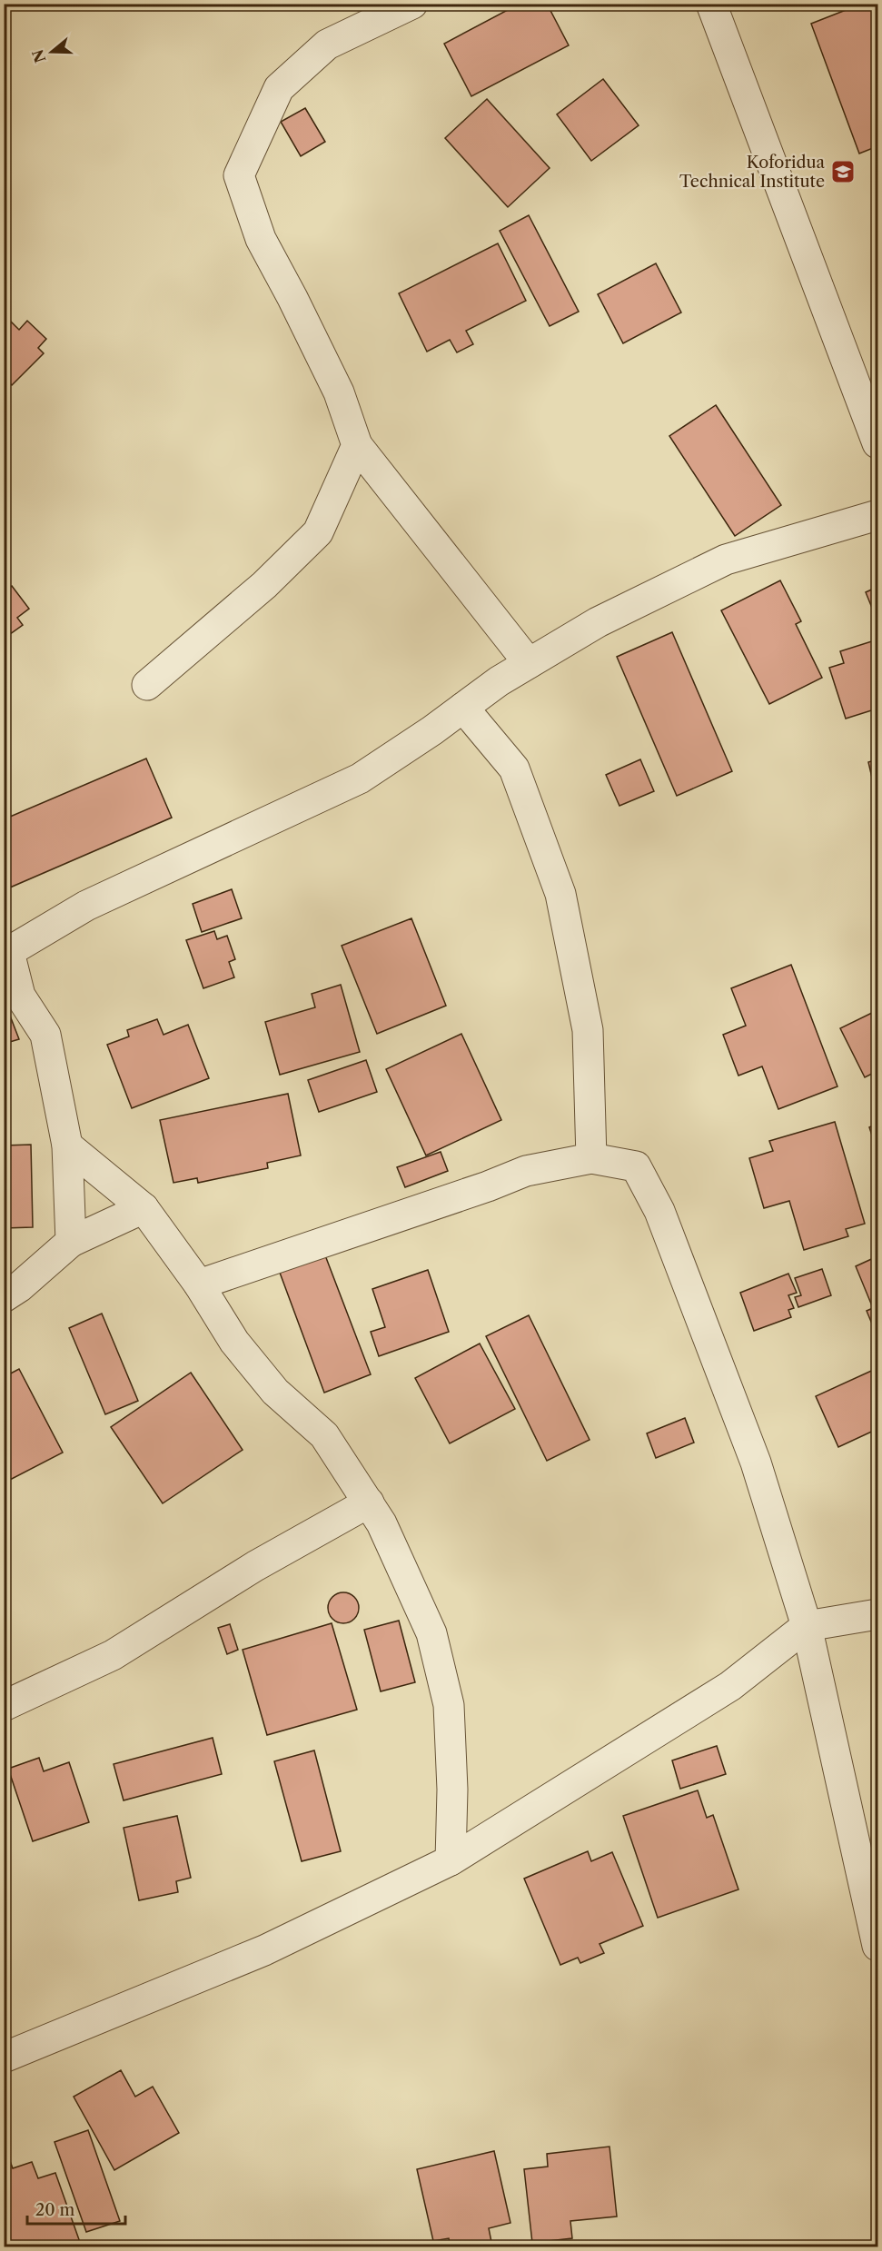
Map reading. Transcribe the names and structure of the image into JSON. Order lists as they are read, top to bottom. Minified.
{"places":{"school or university":["Koforidua Technical Institute"]},"scale_bar":"20 m","north":"left"}
